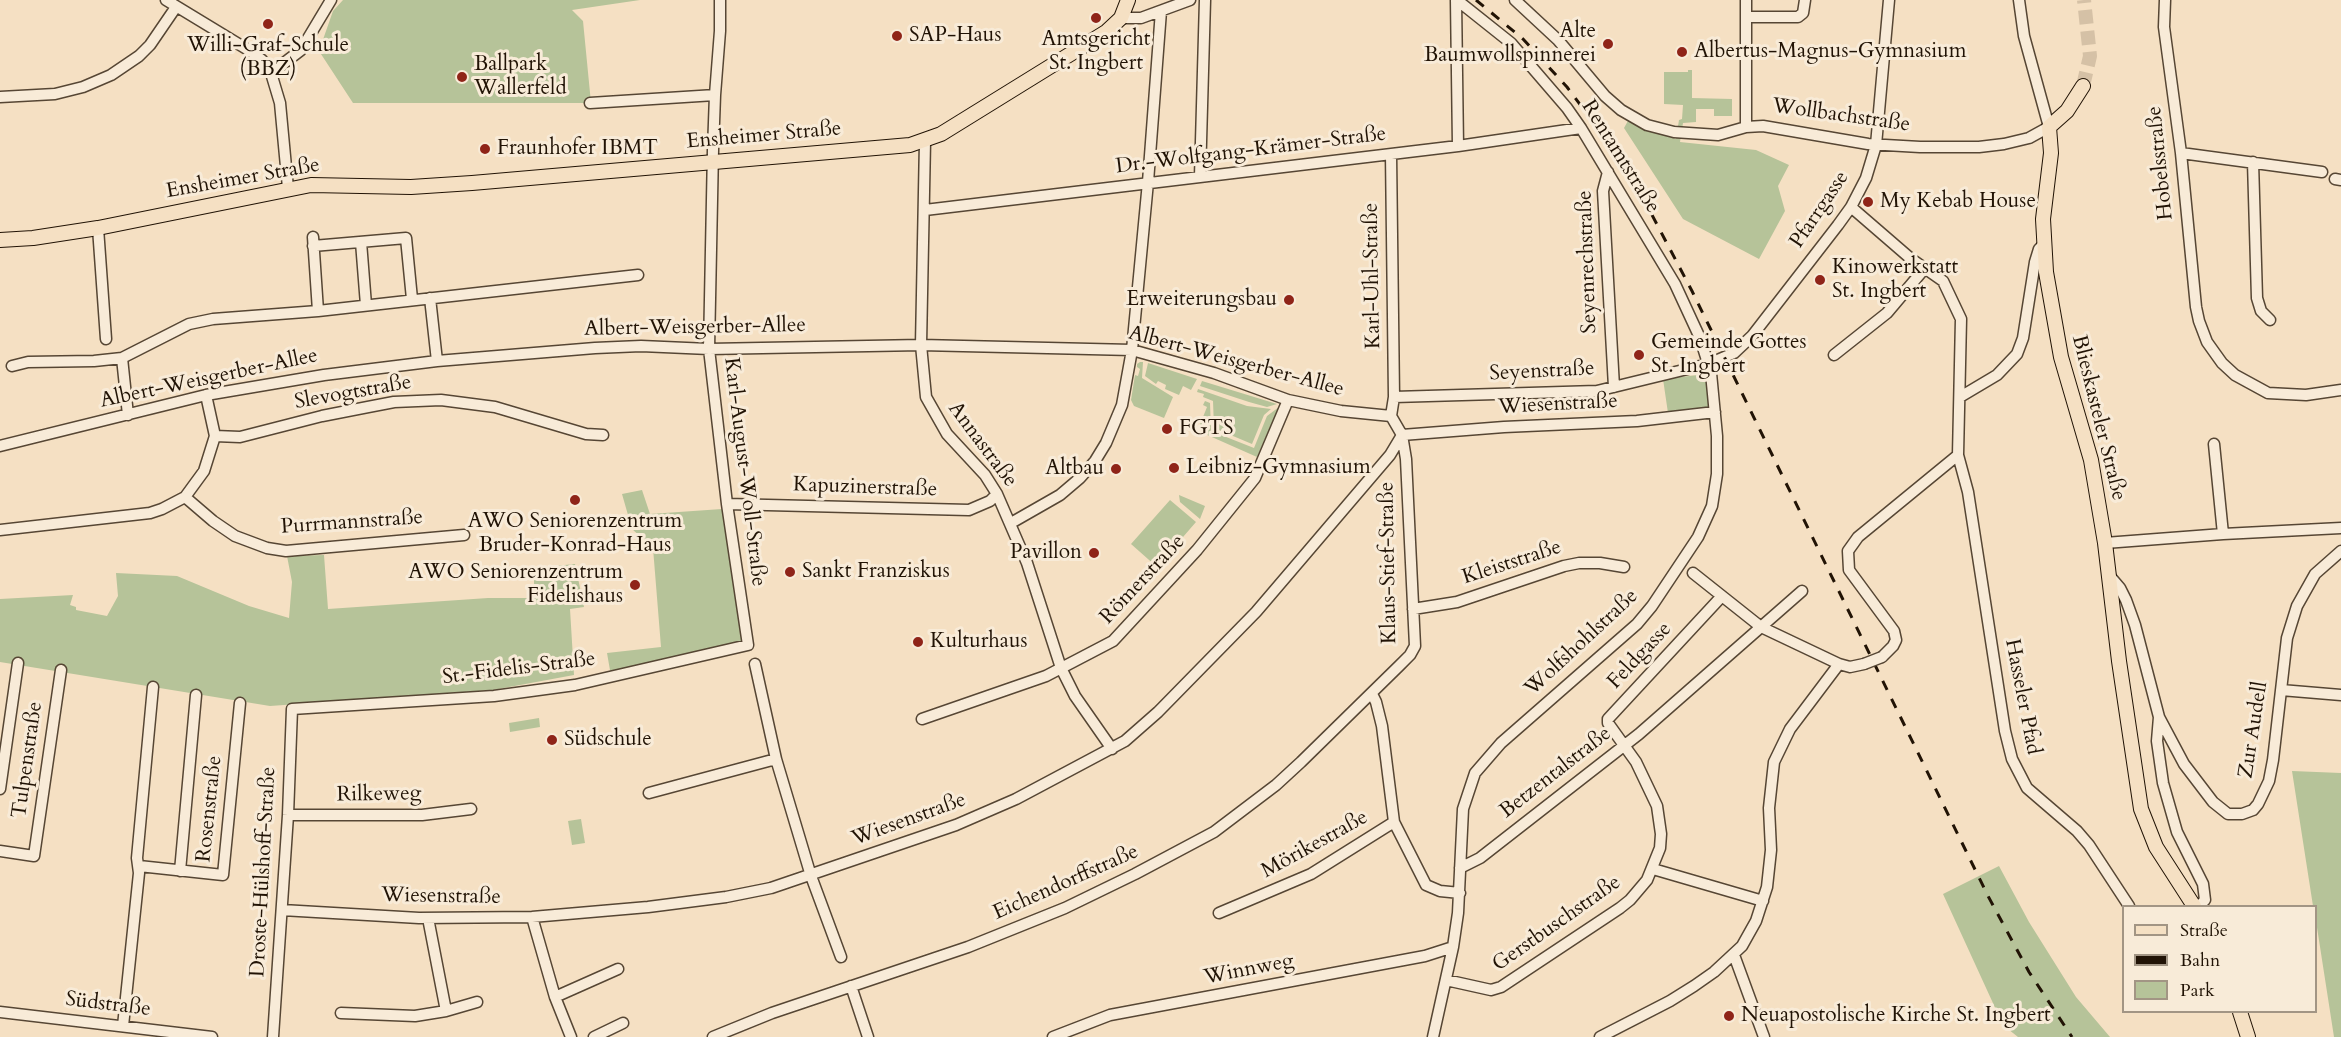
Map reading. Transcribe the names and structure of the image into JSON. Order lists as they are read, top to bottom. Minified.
{"streets":{"main road":["Wollbachstraße","Ensheimer Straße","Blieskasteler Straße"],"street":["Dr.-Wolfgang-Krämer-Straße","Rentamtstraße","Hobelsstraße","Pfarrgasse","Seyenrechstraße","Karl-Uhl-Straße","Albert-Weisgerber-Allee","Seyenstraße","Slevogtstraße","Wiesenstraße","Annastraße","Karl-August-Woll-Straße","Kapuzinerstraße","Purrmannstraße","Klaus-Stief-Straße","Kleiststraße","Römerstraße","Wolfshohlstraße","Feldgasse","St.-Fidelis-Straße","Hasseler Pfad","Zur Audell","Tulpenstraße","Betzentalstraße","Rilkeweg","Rosenstraße","Mörikestraße","Droste-Hülshoff-Straße","Eichendorffstraße","Gerstbuschstraße","Winnweg","Südstraße"]},"crossings":[["Wollbachstraße","Pfarrgasse"],["Wollbachstraße","Blieskasteler Straße"],["Ensheimer Straße","Annastraße"],["Ensheimer Straße","Karl-August-Woll-Straße"],["Dr.-Wolfgang-Krämer-Straße","Rentamtstraße"],["Dr.-Wolfgang-Krämer-Straße","Karl-Uhl-Straße"],["Dr.-Wolfgang-Krämer-Straße","Annastraße"],["Rentamtstraße","Pfarrgasse"],["Rentamtstraße","Seyenrechstraße"],["Rentamtstraße","Seyenstraße"],["Rentamtstraße","Wolfshohlstraße"],["Pfarrgasse","Seyenstraße"],["Pfarrgasse","Wolfshohlstraße"],["Pfarrgasse","Hasseler Pfad"],["Seyenrechstraße","Seyenstraße"],["Karl-Uhl-Straße","Seyenstraße"],["Albert-Weisgerber-Allee","Annastraße"],["Albert-Weisgerber-Allee","Karl-August-Woll-Straße"],["Albert-Weisgerber-Allee","Römerstraße"],["Seyenstraße","Wolfshohlstraße"],["Wiesenstraße","Annastraße"],["Wiesenstraße","Klaus-Stief-Straße"],["Wiesenstraße","Wolfshohlstraße"],["Wiesenstraße","Droste-Hülshoff-Straße"],["Blieskasteler Straße","Zur Audell"],["Annastraße","Kapuzinerstraße"],["Annastraße","Römerstraße"],["Karl-August-Woll-Straße","Kapuzinerstraße"],["Karl-August-Woll-Straße","St.-Fidelis-Straße"],["Klaus-Stief-Straße","Kleiststraße"],["Klaus-Stief-Straße","Eichendorffstraße"],["Wolfshohlstraße","Betzentalstraße"],["Feldgasse","Betzentalstraße"],["Feldgasse","Gerstbuschstraße"],["St.-Fidelis-Straße","Droste-Hülshoff-Straße"],["Betzentalstraße","Gerstbuschstraße"],["Rilkeweg","Droste-Hülshoff-Straße"]],"places":["Amtsgericht St. Ingbert","Willi-Graf-Schule (BBZ)","SAP-Haus","Alte Baumwollspinnerei","Albertus-Magnus-Gymnasium","Ballpark Wallerfeld","Fraunhofer IBMT","My Kebab House","Kinowerkstatt St. Ingbert","Erweiterungsbau","Gemeinde Gottes St. Ingbert","FGTS","Leibniz-Gymnasium","Altbau","AWO Seniorenzentrum Bruder-Konrad-Haus","Pavillon","Sankt Franziskus","AWO Seniorenzentrum Fidelishaus","Kulturhaus","Südschule","Neuapostolische Kirche St. Ingbert"],"legend":["Straße","Bahn","Park"]}
